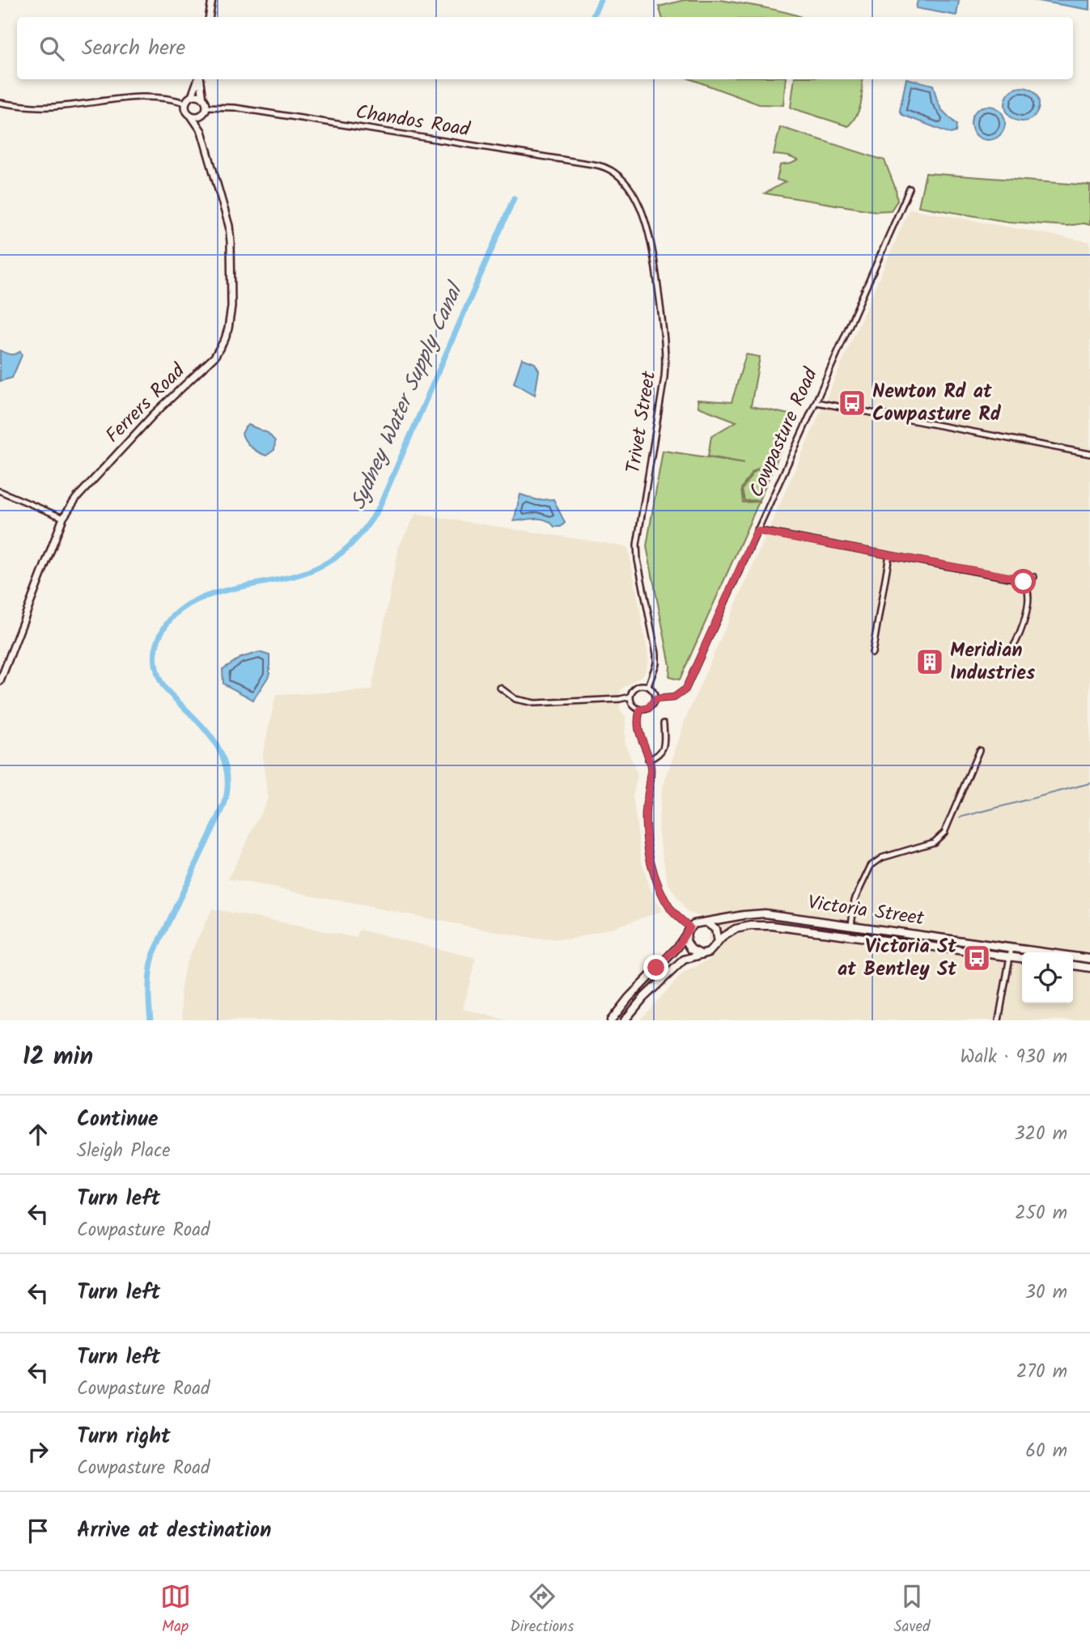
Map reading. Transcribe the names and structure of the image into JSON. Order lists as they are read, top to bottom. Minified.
{"streets":{"main road":["Victoria Street"],"street":["Chandos Road","Ferrers Road","Trivet Street","Cowpasture Road"]},"crossings":[["Chandos Road","Ferrers Road"],["Chandos Road","Trivet Street"],["Trivet Street","Cowpasture Road"]],"water":["Sydney Water Supply Canal"],"places":{"bus stop":["Newton Rd at Cowpasture Rd","Victoria St at Bentley St"],"building":["Meridian Industries"]},"page":{"search":"Search here","heading":["12 min","Walk · 930 m"],"list":[["Continue","Sleigh Place","320 m"],["Turn left","Cowpasture Road","250 m"],["Turn left","30 m"],["Turn left","Cowpasture Road","270 m"],["Turn right","Cowpasture Road","60 m"],"Arrive at destination"],"nav":["Map","Directions","Saved"]}}
